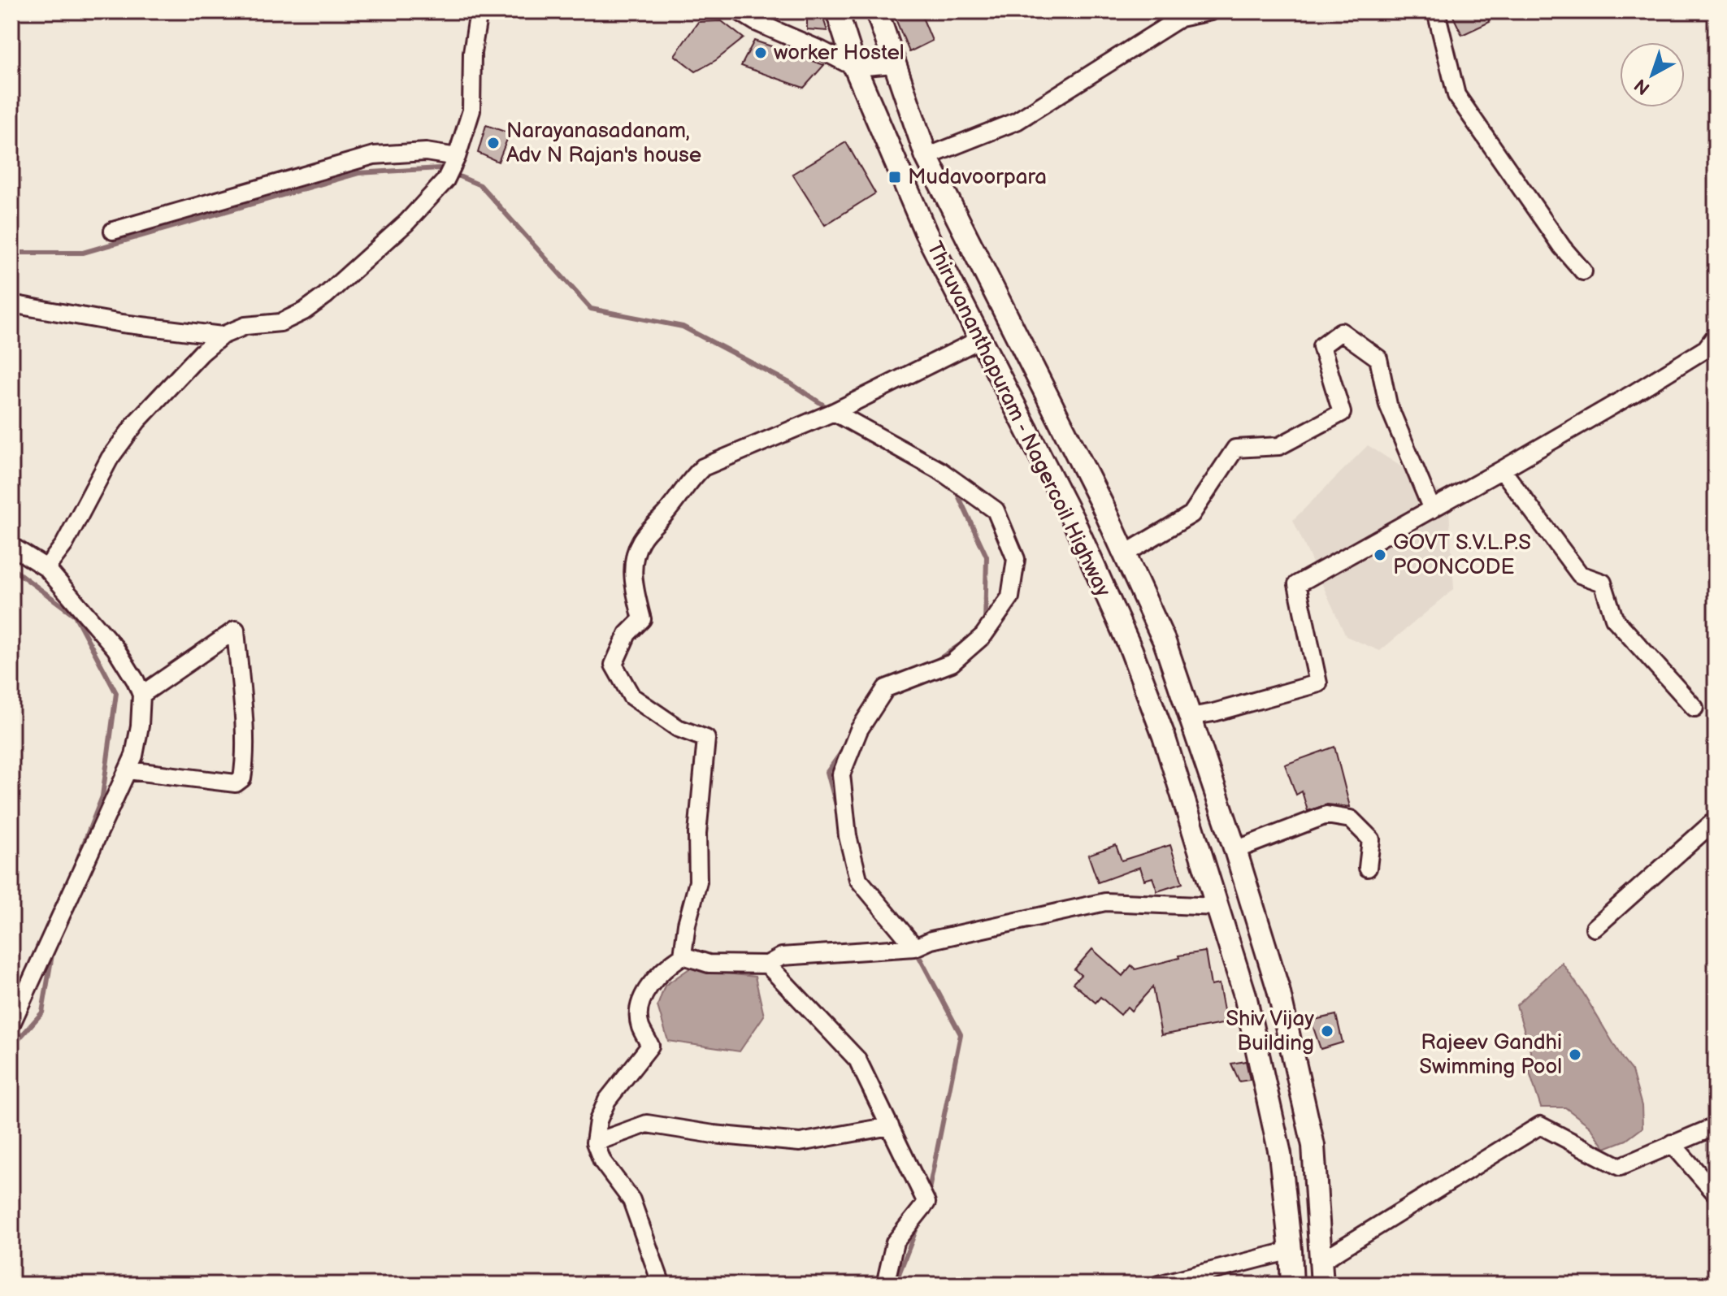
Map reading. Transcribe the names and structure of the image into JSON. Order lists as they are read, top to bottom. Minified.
{"streets":{"main road":["Thiruvananthapuram - Nagercoil Highway"]},"places":{"other":["worker Hostel","Narayanasadanam, Adv N Rajan's house","GOVT S.V.L.P.S POONCODE","Shiv Vijay Building","Rajeev Gandhi Swimming Pool"],"transit":["Mudavoorpara"]},"north":"bottom left"}
